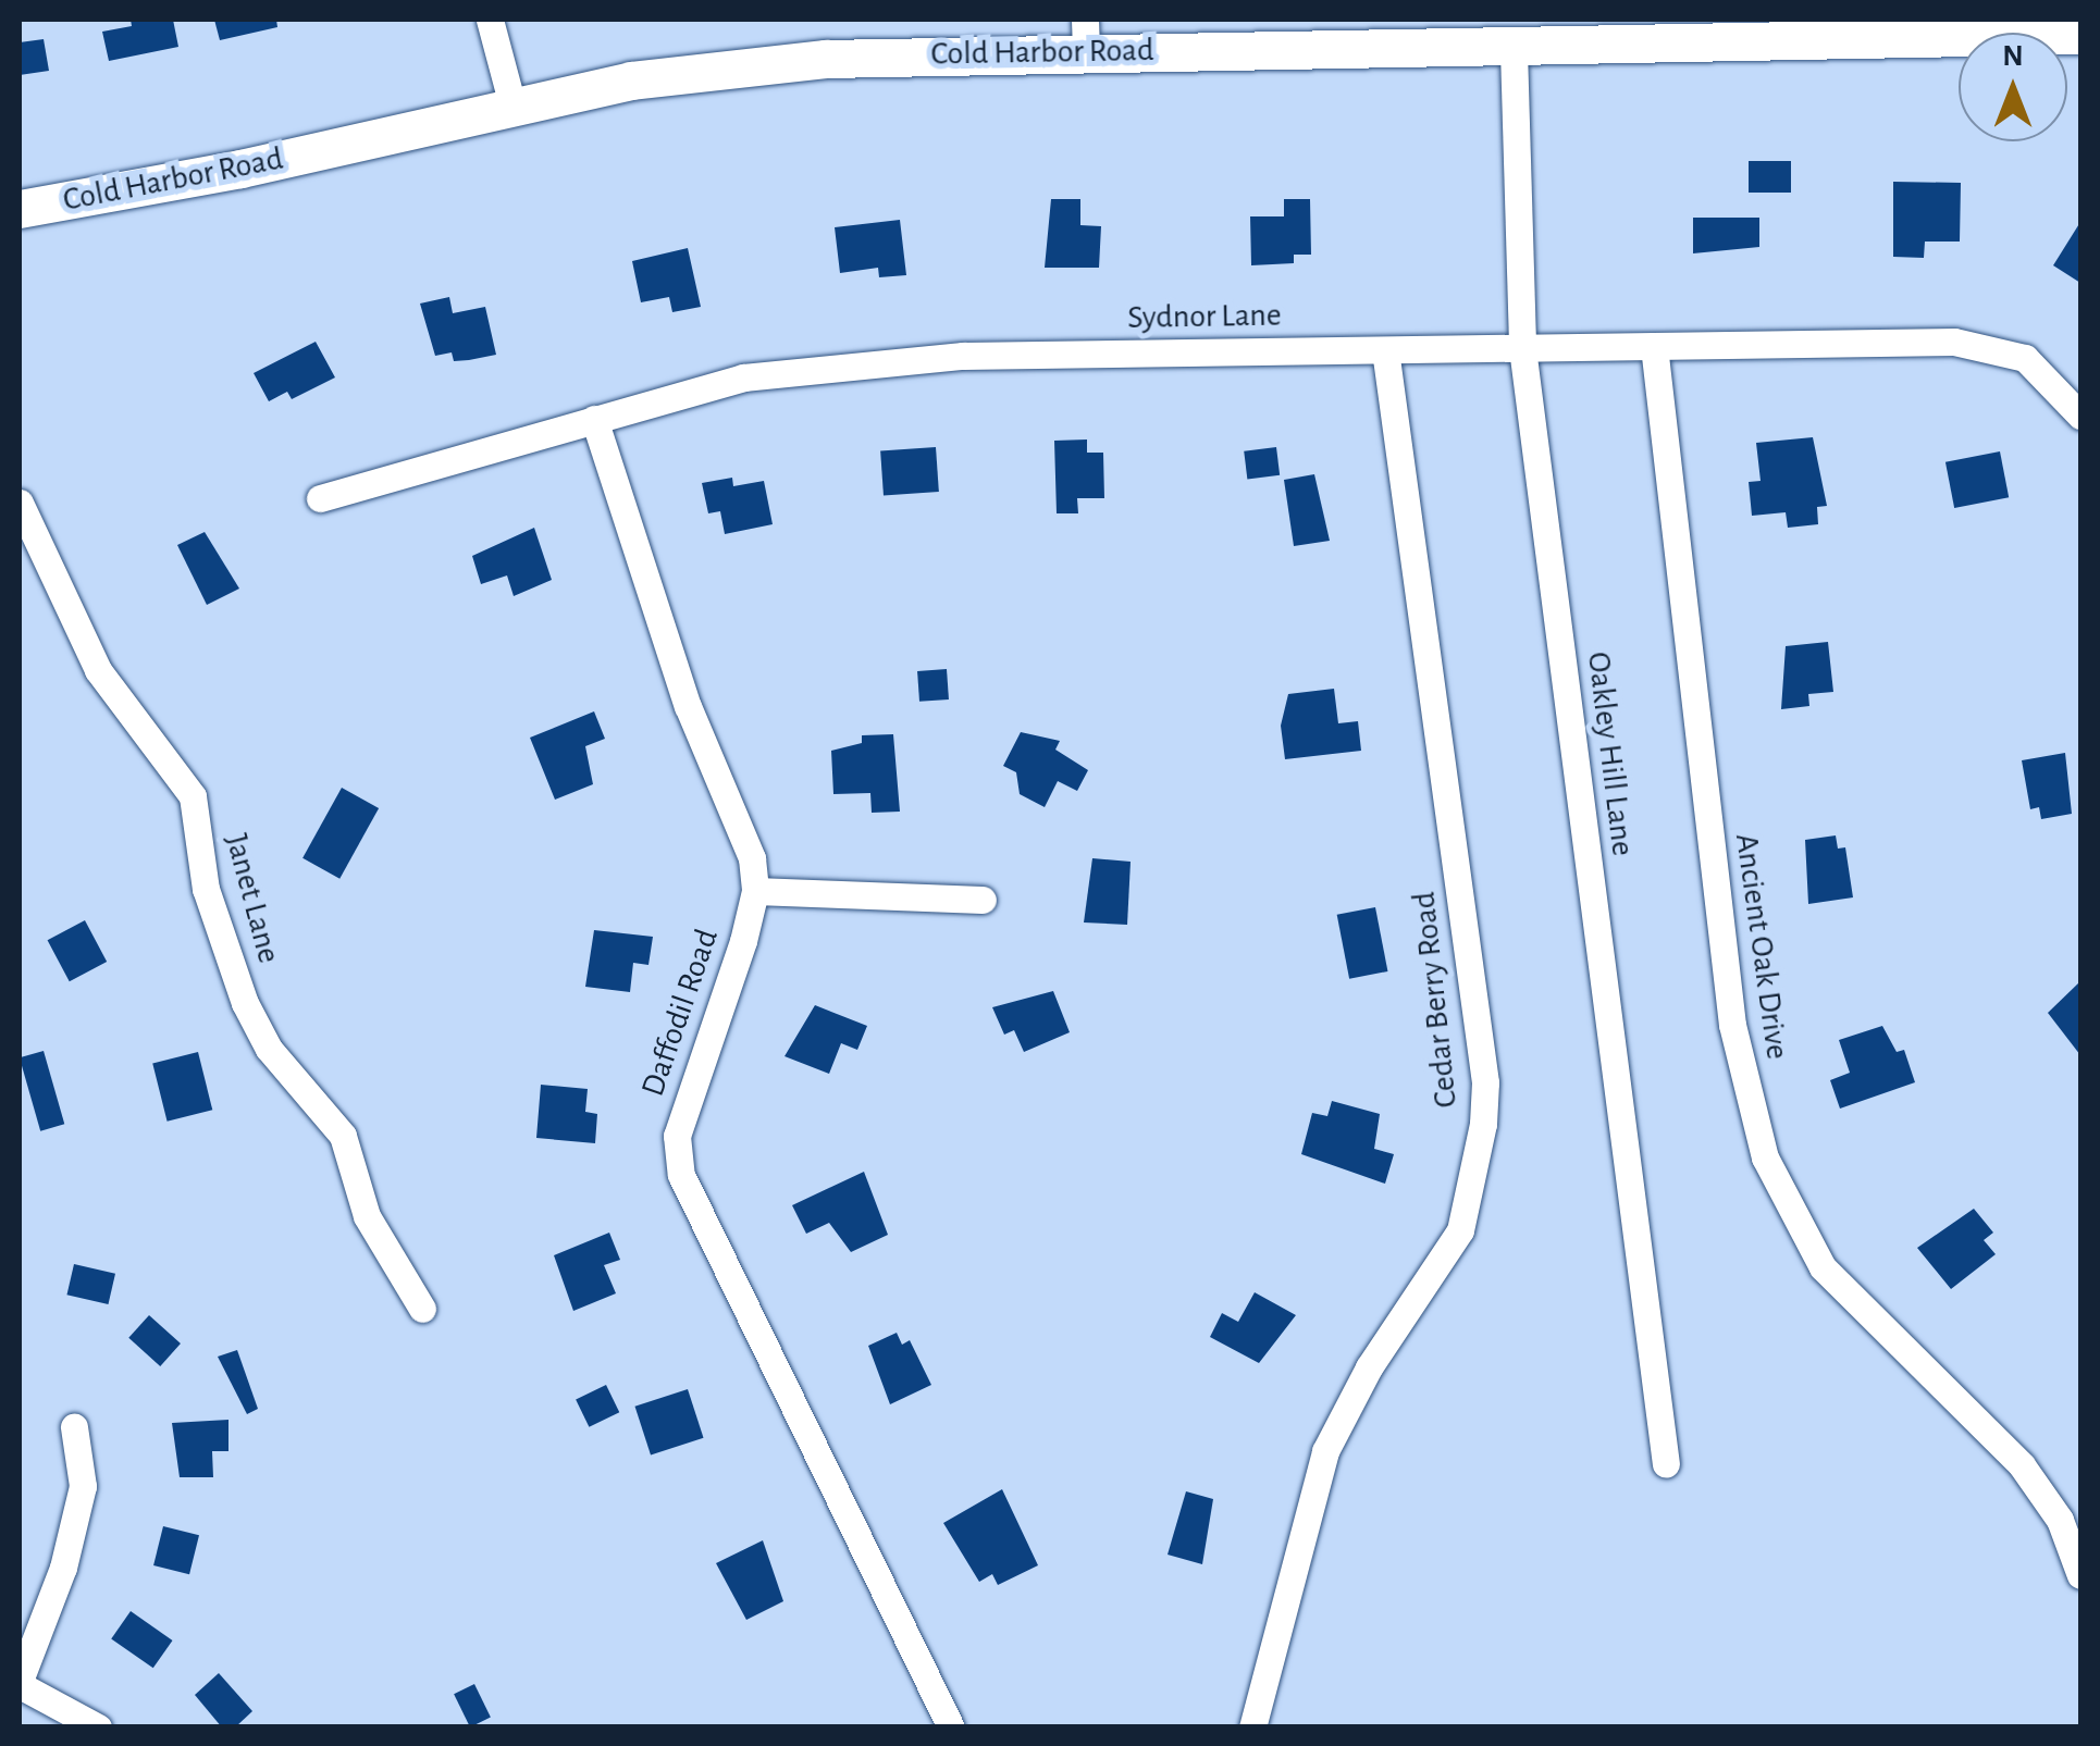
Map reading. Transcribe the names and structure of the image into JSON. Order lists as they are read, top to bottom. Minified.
{"streets":{"main road":["Cold Harbor Road"],"street":["Sydnor Lane","Oakley Hill Lane","Janet Lane","Ancient Oak Drive","Cedar Berry Road","Daffodil Road"]},"crossings":[["Cold Harbor Road","Oakley Hill Lane"],["Sydnor Lane","Oakley Hill Lane"],["Sydnor Lane","Ancient Oak Drive"],["Sydnor Lane","Cedar Berry Road"],["Sydnor Lane","Daffodil Road"]],"north":"top"}
